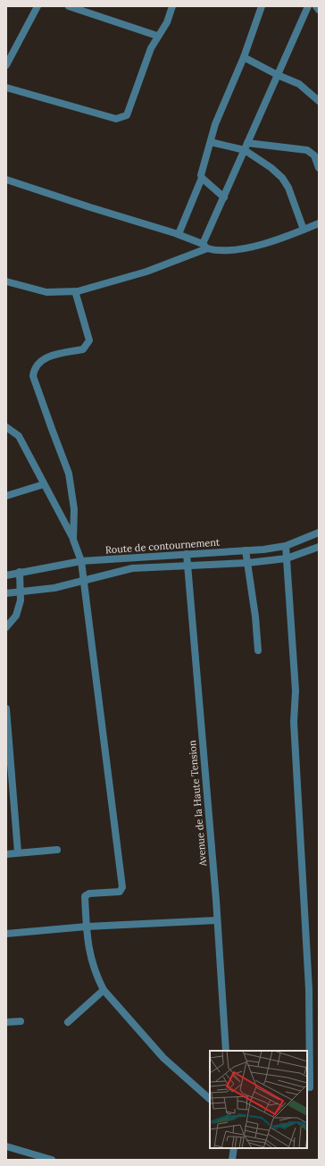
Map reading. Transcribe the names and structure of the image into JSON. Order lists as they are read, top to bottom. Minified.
{"streets":{"street":["Route de contournement","Avenue de la Haute Tension"]},"crossings":[["Route de contournement","Avenue de la Haute Tension"]]}
